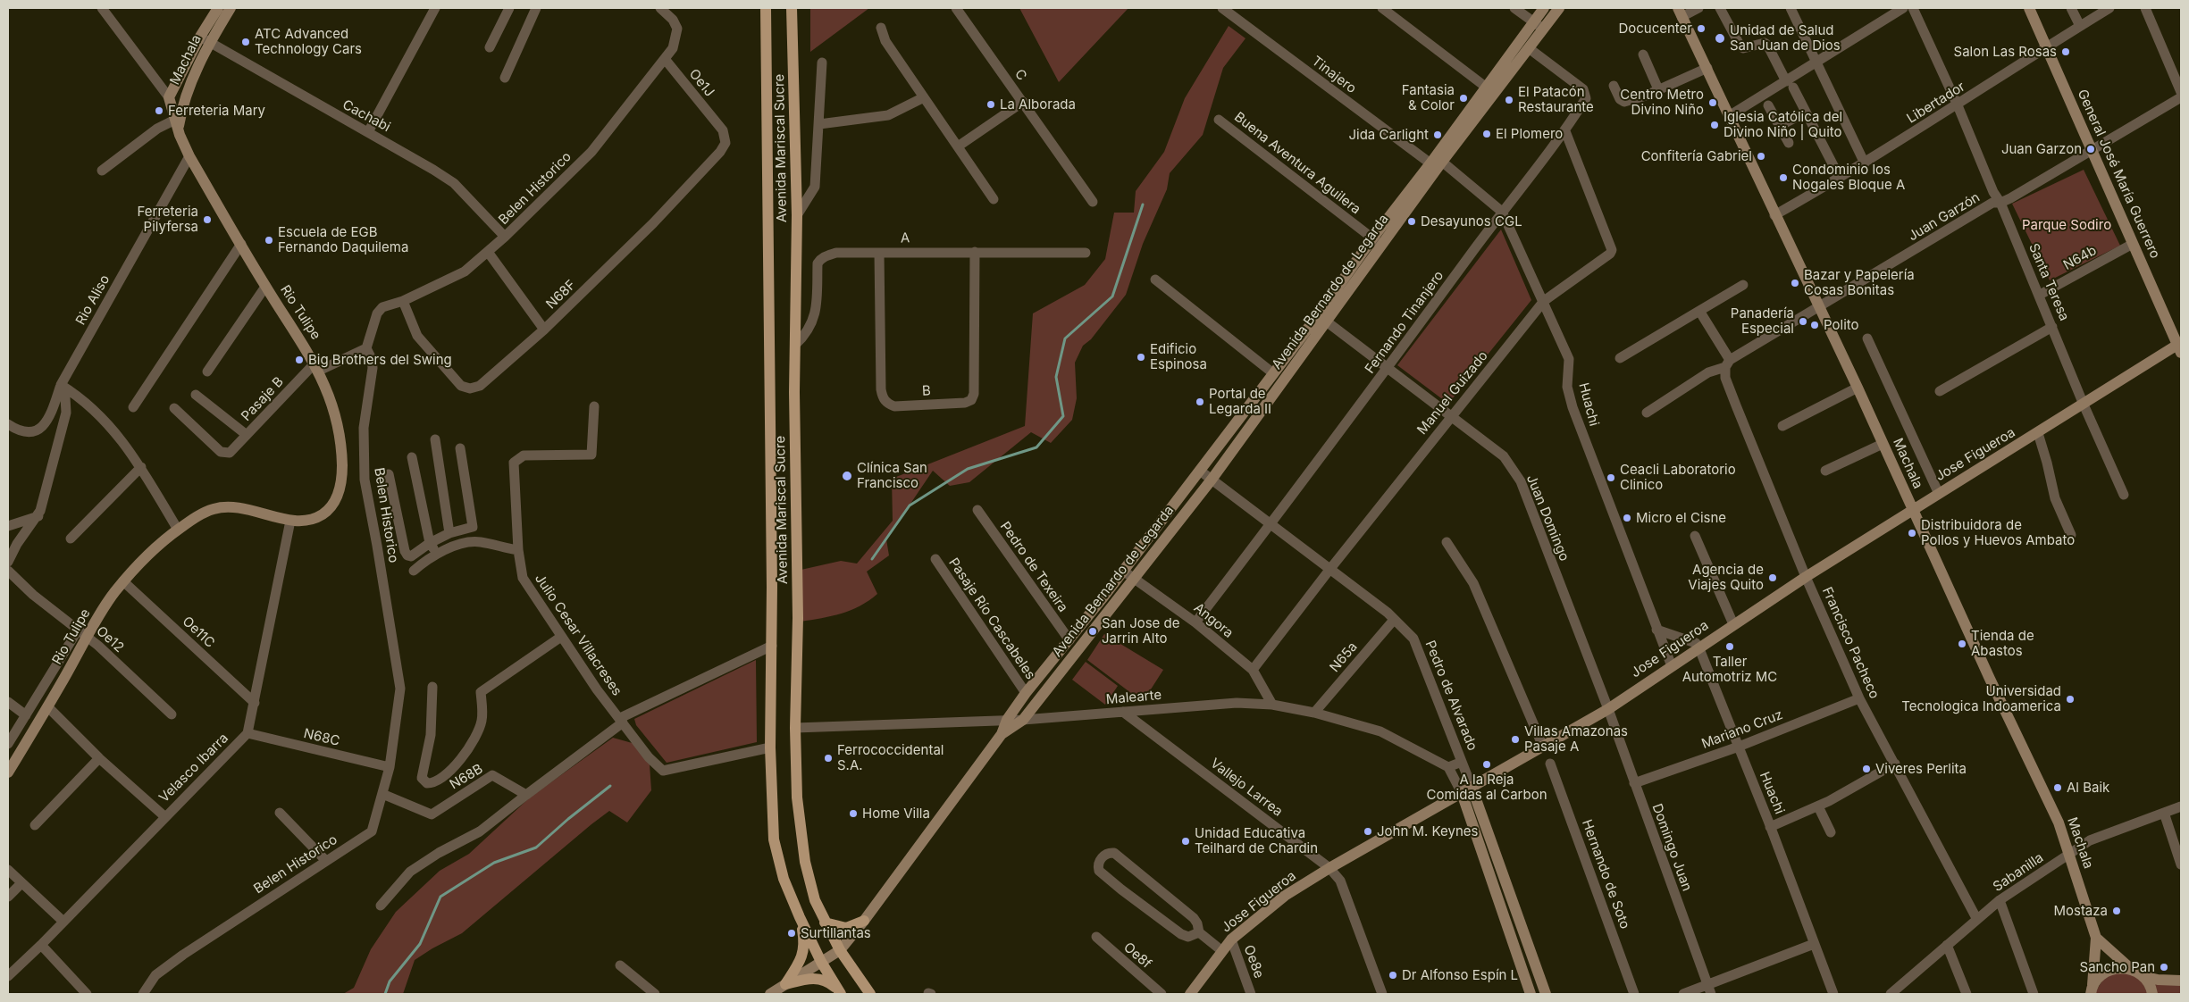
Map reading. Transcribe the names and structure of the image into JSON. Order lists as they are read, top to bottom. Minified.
{"streets":{"main road":["Avenida Mariscal Sucre"],"street":["Machala","C","Tinajero","Oe1J","Libertador","Cachabi","Buena Aventura Aguilera","General José María Guerrero","Belen Historico","Juan Garzón","A","N64b","Santa Teresa","Avenida Bernardo de Legarda","N68F","Rio Aliso","Rio Tulipe","Fernando Tinanjero","B","Manuel Guizado","Pasaje B","Huachi","Jose Figueroa","Juan Domingo","Pedro de Texeira","Pasaje Río Cascabeles","Angora","Oe11C","Julio Cesar Villacreses","Oe12","Francisco Pacheco","N65a","Pedro de Alvarado","Malearte","Mariano Cruz","N68C","Velasco Ibarra","N68B","Vallejo Larrea","Domingo Juan","Sabanilla","Hernando de Soto","Oe8f","Oe8e"]},"crossings":[["Machala","Libertador"],["Machala","Cachabi"],["Machala","Juan Garzón"],["Machala","Rio Tulipe"],["Machala","Jose Figueroa"],["Machala","Sabanilla"],["Tinajero","Avenida Bernardo de Legarda"],["Oe1J","Belen Historico"],["Oe1J","N68F"],["Libertador","General José María Guerrero"],["Libertador","Santa Teresa"],["Cachabi","Belen Historico"],["Avenida Mariscal Sucre","A"],["Avenida Mariscal Sucre","Avenida Bernardo de Legarda"],["Avenida Mariscal Sucre","Julio Cesar Villacreses"],["Avenida Mariscal Sucre","Malearte"],["Buena Aventura Aguilera","Avenida Bernardo de Legarda"],["General José María Guerrero","Juan Garzón"],["General José María Guerrero","N64b"],["General José María Guerrero","Jose Figueroa"],["Belen Historico","N68F"],["Belen Historico","N68C"],["Belen Historico","N68B"],["Juan Garzón","Santa Teresa"],["Juan Garzón","Francisco Pacheco"],["A","B"],["N64b","Santa Teresa"],["Santa Teresa","Jose Figueroa"],["Avenida Bernardo de Legarda","Fernando Tinanjero"],["Avenida Bernardo de Legarda","Huachi"],["Avenida Bernardo de Legarda","Juan Domingo"],["Avenida Bernardo de Legarda","Pedro de Texeira"],["Avenida Bernardo de Legarda","Pasaje Río Cascabeles"],["Avenida Bernardo de Legarda","Angora"],["Avenida Bernardo de Legarda","Pedro de Alvarado"],["Avenida Bernardo de Legarda","Malearte"],["Rio Aliso","Rio Tulipe"],["Rio Tulipe","Pasaje B"],["Rio Tulipe","Oe11C"],["Rio Tulipe","Oe12"],["Rio Tulipe","Velasco Ibarra"],["Fernando Tinanjero","Manuel Guizado"],["Fernando Tinanjero","Huachi"],["Fernando Tinanjero","Juan Domingo"],["Fernando Tinanjero","Angora"],["Fernando Tinanjero","Pedro de Alvarado"],["Manuel Guizado","Huachi"],["Manuel Guizado","Juan Domingo"],["Manuel Guizado","Angora"],["Manuel Guizado","Pedro de Alvarado"],["Huachi","Jose Figueroa"],["Huachi","Mariano Cruz"],["Jose Figueroa","Juan Domingo"],["Jose Figueroa","Francisco Pacheco"],["Jose Figueroa","Pedro de Alvarado"],["Jose Figueroa","Vallejo Larrea"],["Jose Figueroa","Domingo Juan"],["Jose Figueroa","Oe8e"],["Juan Domingo","Domingo Juan"],["Angora","Malearte"],["Oe11C","Velasco Ibarra"],["Francisco Pacheco","Mariano Cruz"],["Francisco Pacheco","Sabanilla"],["N65a","Pedro de Alvarado"],["N65a","Malearte"],["Malearte","Vallejo Larrea"],["Mariano Cruz","Domingo Juan"],["N68C","Velasco Ibarra"]],"parks":["Parque Sodiro"],"places":["Docucenter","Unidad de Salud San Juan de Dios","ATC Advanced Technology Cars","Salon Las Rosas","Fantasia & Color","El Patacón Restaurante","Centro Metro Divino Niño","La Alborada","Ferreteria Mary","Iglesia Católica del Divino Niño | Quito","El Plomero","Jida Carlight","Juan Garzon","Confitería Gabriel","Condominio los Nogales Bloque A","Ferreteria Pilyfersa","Desayunos CGL","Escuela de EGB Fernando Daquilema","Bazar y Papelería Cosas Bonitas","Panadería Especial","Polito","Edificio Espinosa","Big Brothers del Swing","Portal de Legarda II","Clínica San Francisco","Ceacli Laboratorio Clinico","Micro el Cisne","Distribuidora de Pollos y Huevos Ambato","Agencia de Viajes Quito","San Jose de Jarrin Alto","Tienda de Abastos","Taller Automotriz MC","Universidad Tecnologica Indoamerica","Villas Amazonas Pasaje A","Ferrococcidental S.A.","A la Reja Comidas al Carbon","Viveres Perlita","Al Baik","Home Villa","John M. Keynes","Unidad Educativa Teilhard de Chardin","Mostaza","Surtillantas","Sancho Pan","Dr Alfonso Espín L"]}
